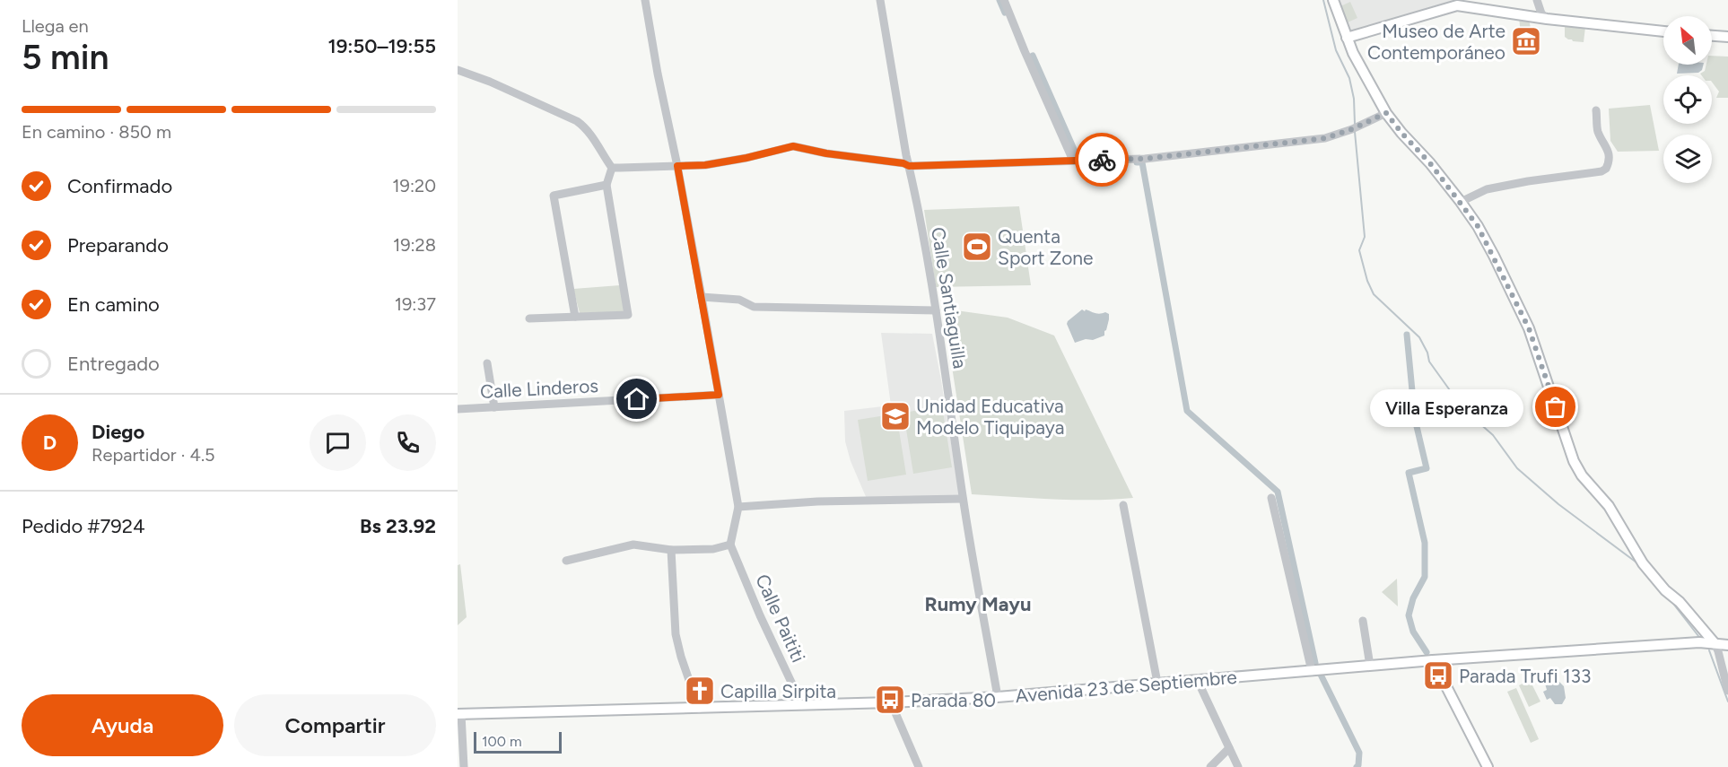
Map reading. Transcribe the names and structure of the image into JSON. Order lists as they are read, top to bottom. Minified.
{"streets":{"main road":["Avenida 23 de Septiembre"],"street":["Calle Santiaguilla","Calle Linderos","Calle Paititi"]},"crossings":[["Calle Santiaguilla","Avenida 23 de Septiembre"],["Calle Paititi","Avenida 23 de Septiembre"]],"districts":["Rumy Mayu"],"places":{"museum":["Museo de Arte Contemporáneo"],"sports":["Quenta Sport Zone"],"other":["Villa Esperanza"],"school or university":["Unidad Educativa Modelo Tiquipaya"],"bus stop":["Parada Trufi 133","Parada 80"],"church":["Capilla Sirpita"]},"scale_bar":"100 m","north":"top left","page":{"heading":["5 min","Llega en","19:50–19:55"],"panel":["Diego","Repartidor · 4.5","Pedido #7924","Bs 23.92"],"bar":"En camino · 850 m","list":[["Confirmado","19:20"],["Preparando","19:28"],["En camino","19:37"],"Entregado"],"bubble":"Villa Esperanza","round":"D","buttons":["Ayuda","Compartir"],"scale":"100 m"}}
